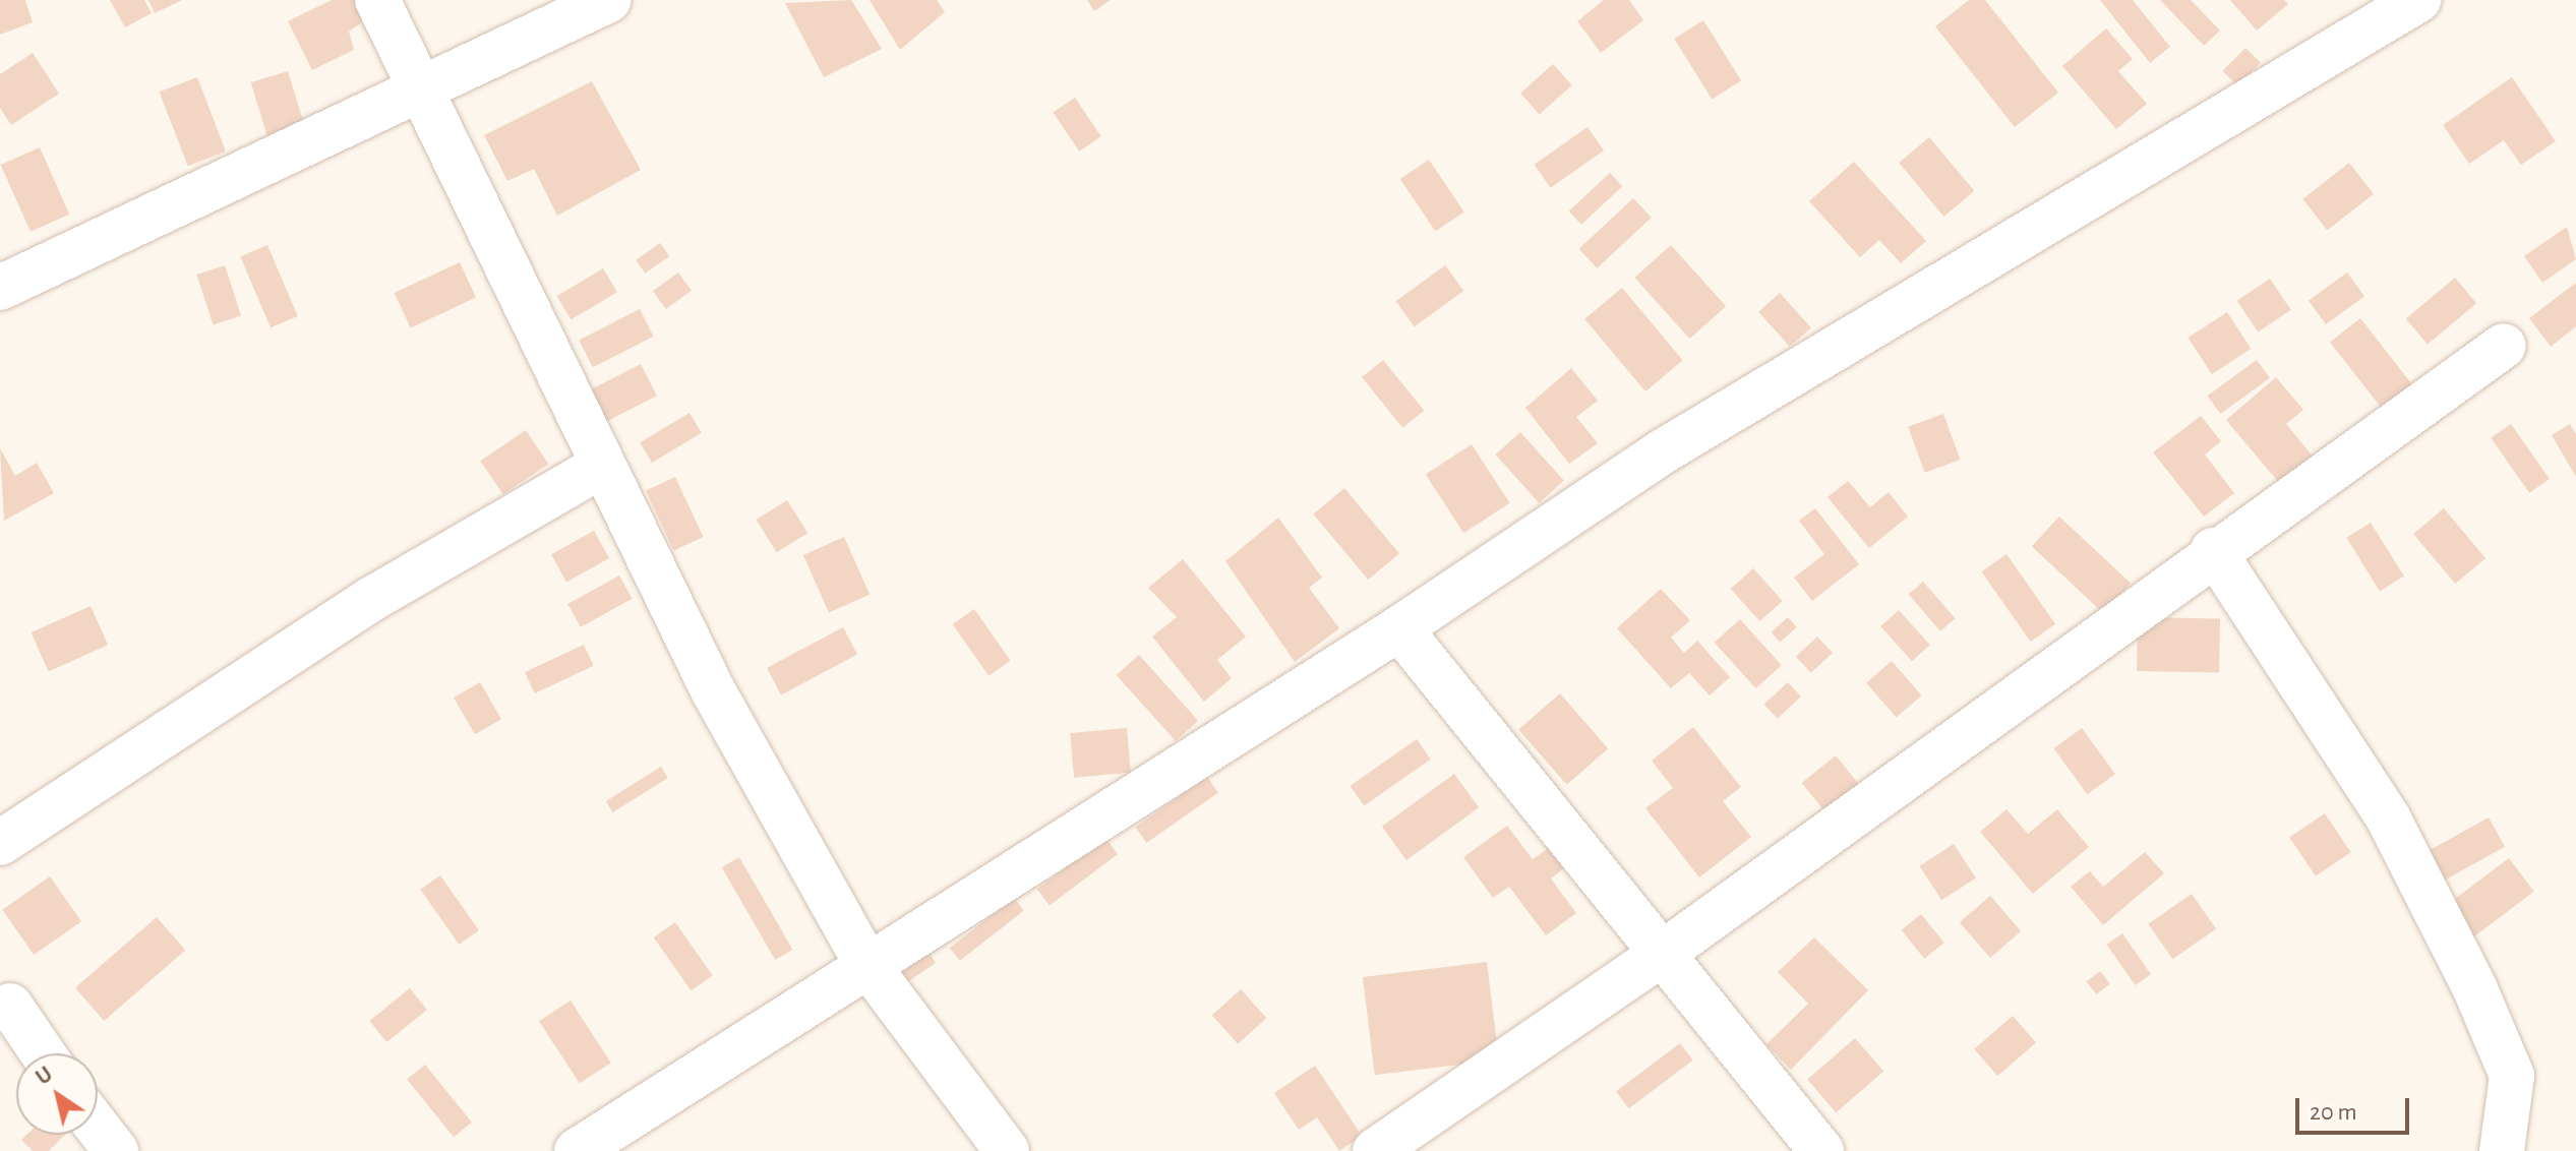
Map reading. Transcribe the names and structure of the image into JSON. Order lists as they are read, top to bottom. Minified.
{"scale_bar":"20 m","north":"top left"}
